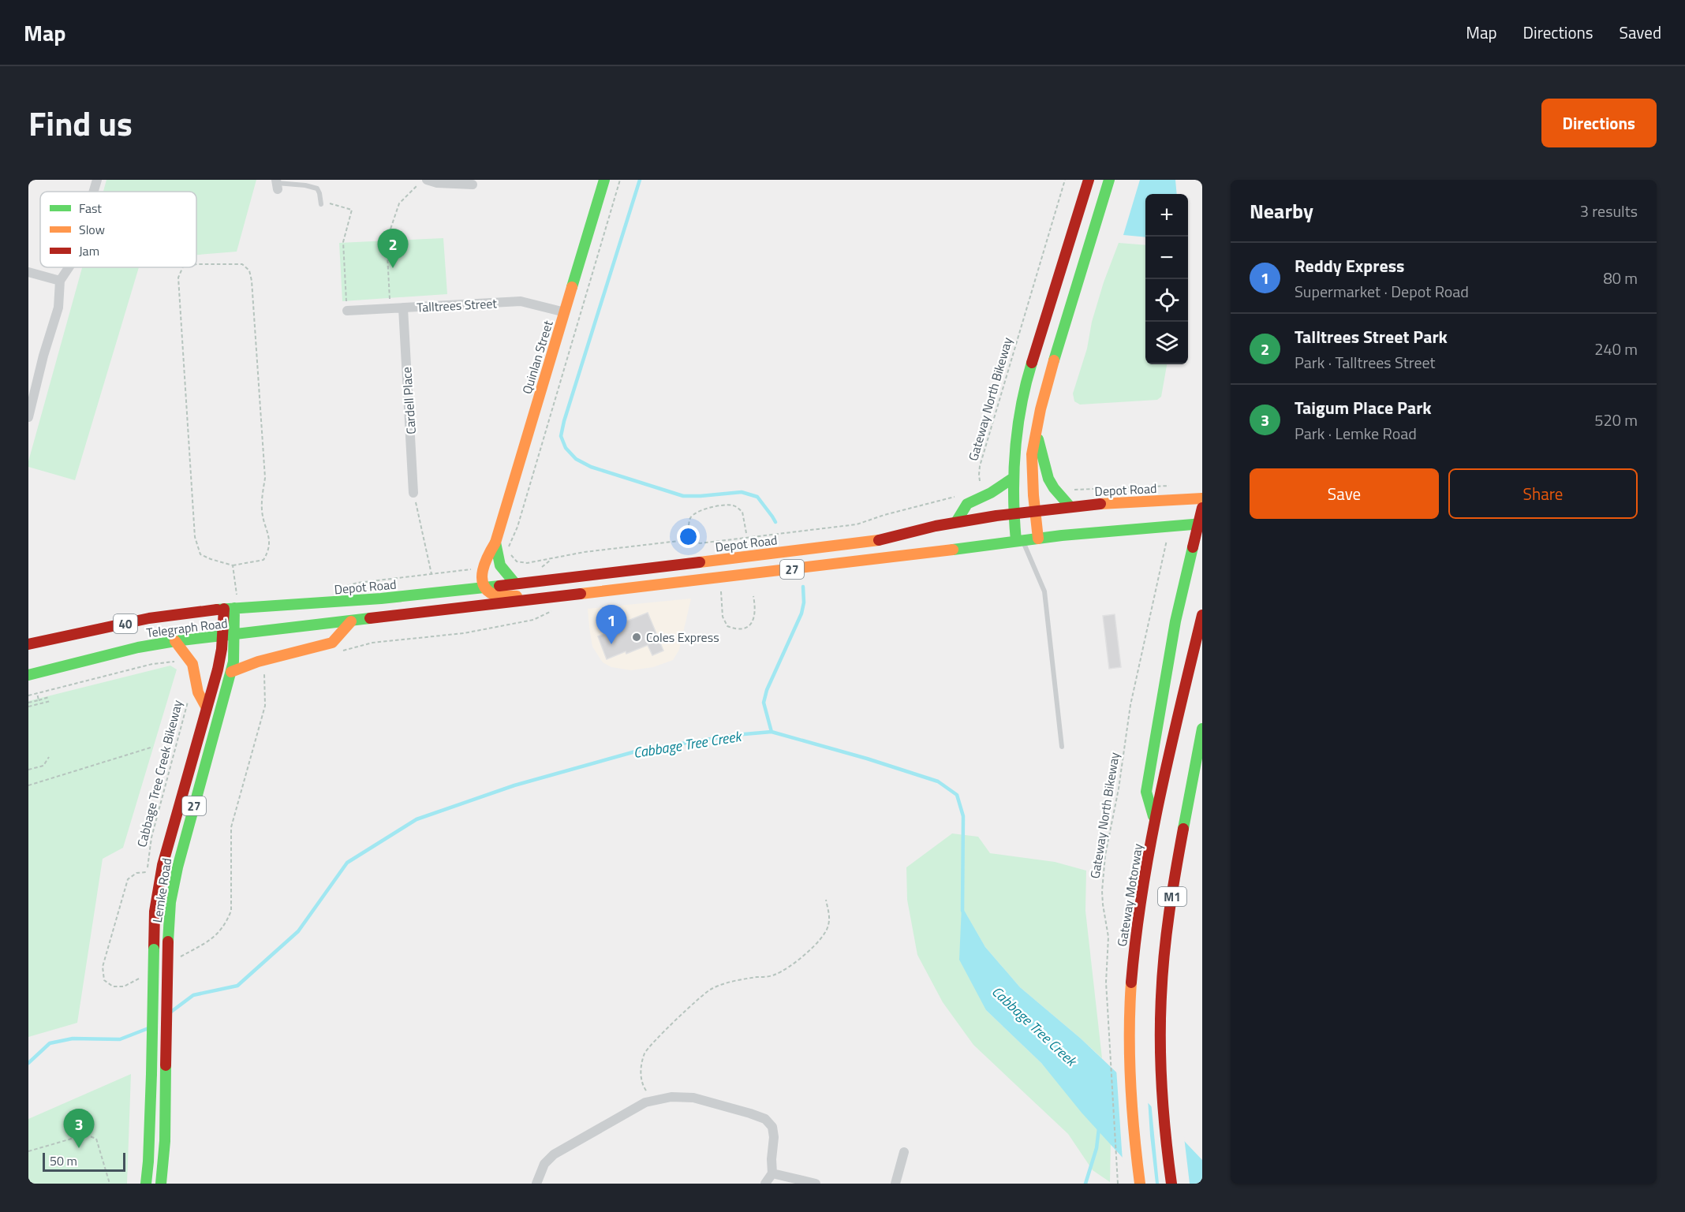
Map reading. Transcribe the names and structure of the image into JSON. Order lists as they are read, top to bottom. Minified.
{"streets":{"main road":["Quinlan Street","Depot Road","27","40","Telegraph Road","Lemke Road","Gateway Motorway","M1"],"street":["Talltrees Street","Cardell Place"],"path":["Gateway North Bikeway","Cabbage Tree Creek Bikeway"]},"crossings":[["Talltrees Street","Quinlan Street"],["Talltrees Street","Cardell Place"],["Quinlan Street","Depot Road"],["Depot Road","Telegraph Road"],["Depot Road","Lemke Road"],["27","Telegraph Road"],["Telegraph Road","Lemke Road"]],"water":["Cabbage Tree Creek"],"places":["Coles Express"],"legend":["Fast","Slow","Jam"],"scale_bar":"50 m","page":{"header":"Map","nav":["Map","Directions","Saved"],"title":"Find us","buttons":["Directions",["Save","Share"]],"heading":["Nearby","3 results"],"map_buttons":["+","−"],"pins":["2","1","3"],"list":[{"mark":"1","name":"Reddy Express","note":"Supermarket · Depot Road","value":"80 m"},{"mark":"2","name":"Talltrees Street Park","note":"Park · Talltrees Street","value":"240 m"},{"mark":"3","name":"Taigum Place Park","note":"Park · Lemke Road","value":"520 m"}],"scale":"50 m"}}
